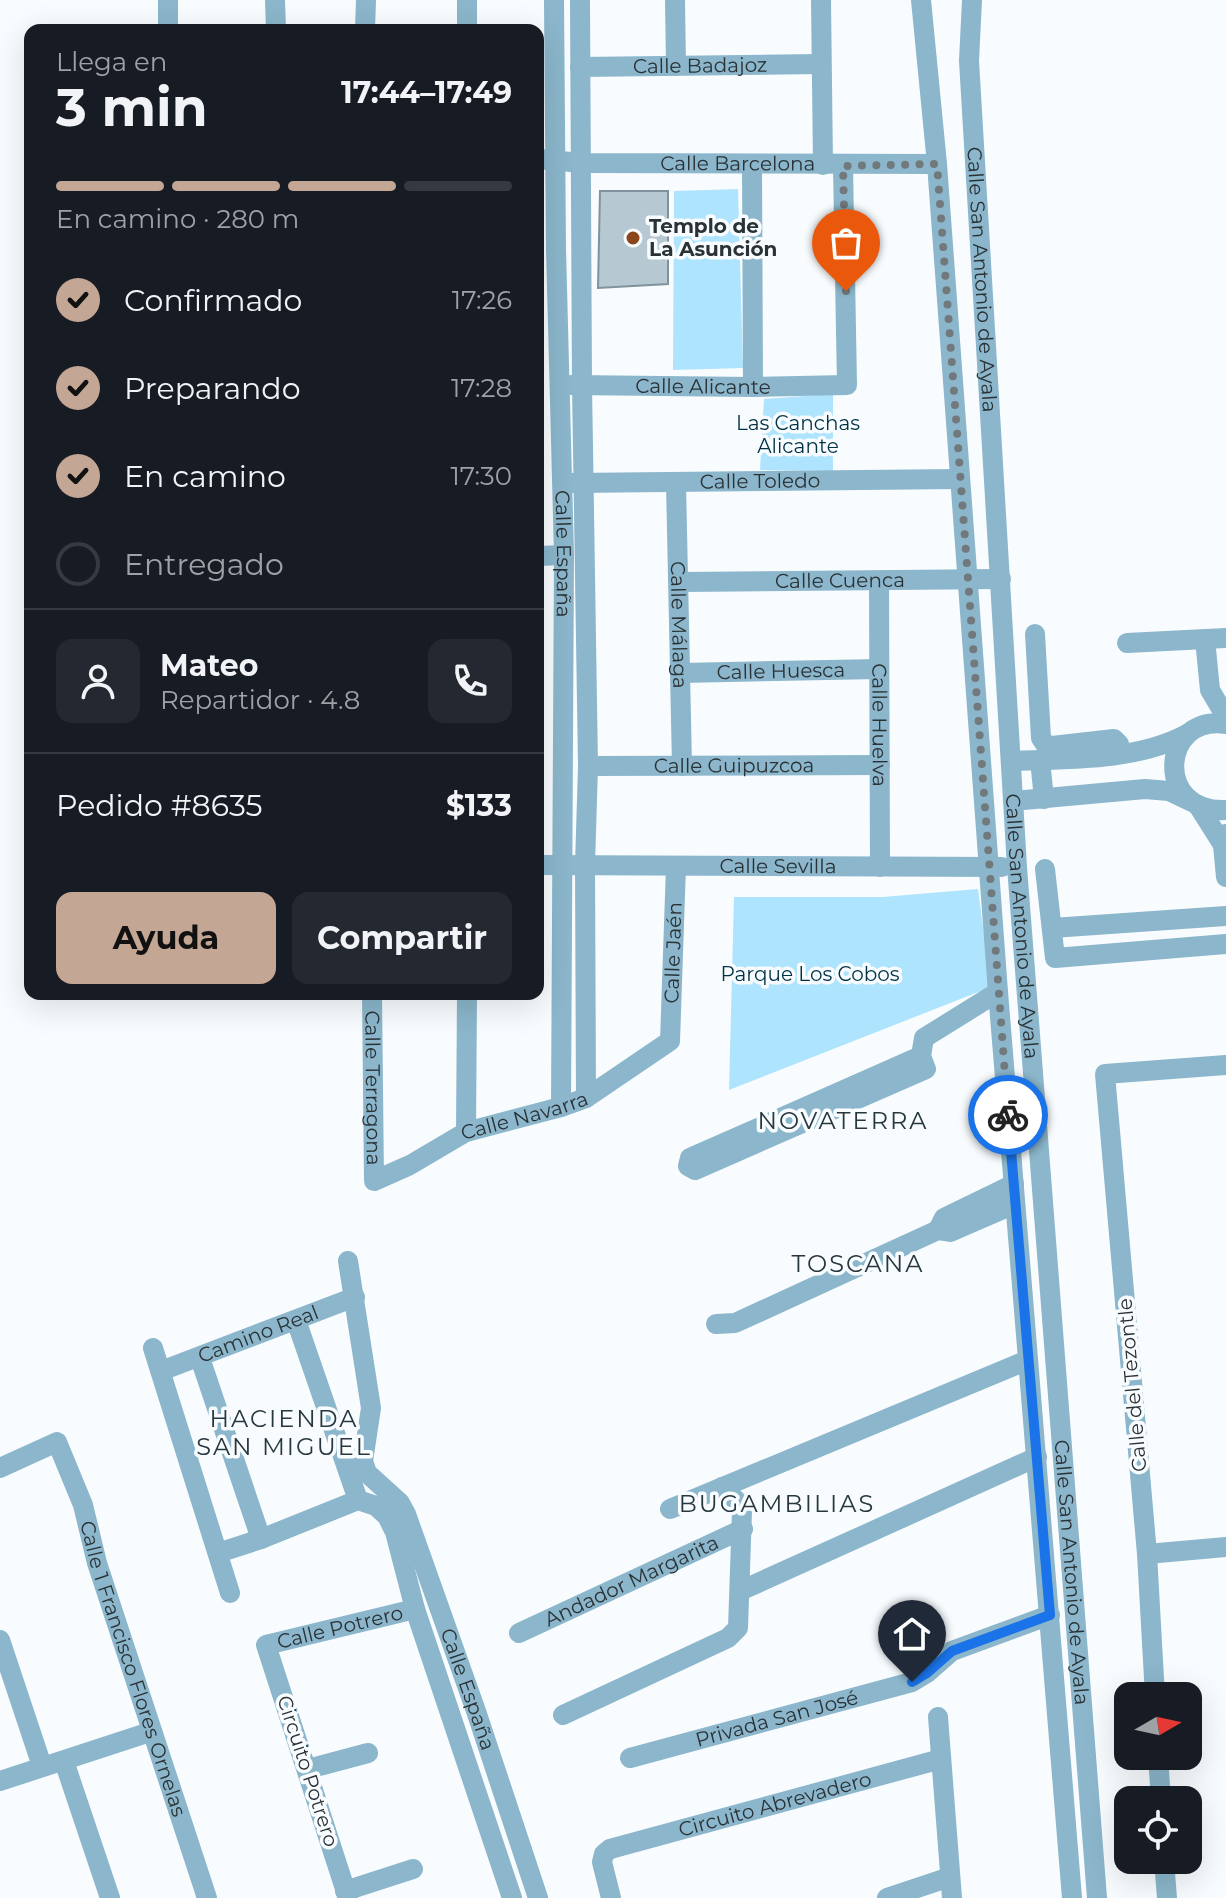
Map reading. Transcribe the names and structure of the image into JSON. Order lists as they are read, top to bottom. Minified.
{"streets":{"street":["Calle Badajoz","Calle Barcelona","Calle San Antonio de Ayala","Calle Alicante","Calle Toledo","Calle España","Calle Cuenca","Calle Málaga","Calle Huesca","Calle Huelva","Calle Guipuzcoa","Calle Sevilla","Calle Jaén","Calle Terragona","Calle Navarra","Camino Real","Calle del Tezontle","Andador Margarita","Calle Potrero","Calle 1 Francisco Flores Ornelas","Privada San José","Circuito Potrero","Circuito Abrevadero"]},"crossings":[["Calle Badajoz","Calle España"],["Calle Barcelona","Calle Alicante"],["Calle Barcelona","Calle España"],["Calle San Antonio de Ayala","Calle Cuenca"],["Calle San Antonio de Ayala","Calle Sevilla"],["Calle Alicante","Calle España"],["Calle Toledo","Calle España"],["Calle Toledo","Calle Málaga"],["Calle España","Calle Guipuzcoa"],["Calle España","Calle Sevilla"],["Calle España","Calle Navarra"],["Calle España","Calle Potrero"],["Calle Cuenca","Calle Málaga"],["Calle Cuenca","Calle Huelva"],["Calle Málaga","Calle Huesca"],["Calle Málaga","Calle Guipuzcoa"],["Calle Huesca","Calle Huelva"],["Calle Huelva","Calle Guipuzcoa"],["Calle Huelva","Calle Sevilla"],["Calle Sevilla","Calle Jaén"],["Calle Jaén","Calle Navarra"],["Calle Terragona","Calle Navarra"],["Calle Potrero","Circuito Potrero"]],"districts":["NOVATERRA","TOSCANA","HACIENDA SAN MIGUEL","BUGAMBILIAS"],"parks":["Las Canchas Alicante","Parque Los Cobos"],"places":["Templo de La Asunción"],"north":"right","page":{"heading":["3 min","Llega en","17:44–17:49"],"panel":["Mateo","Repartidor · 4.8","Pedido #8635","$133"],"bar":"En camino · 280 m","list":[["Confirmado","17:26"],["Preparando","17:28"],["En camino","17:30"],"Entregado"],"buttons":["Ayuda","Compartir"]}}
